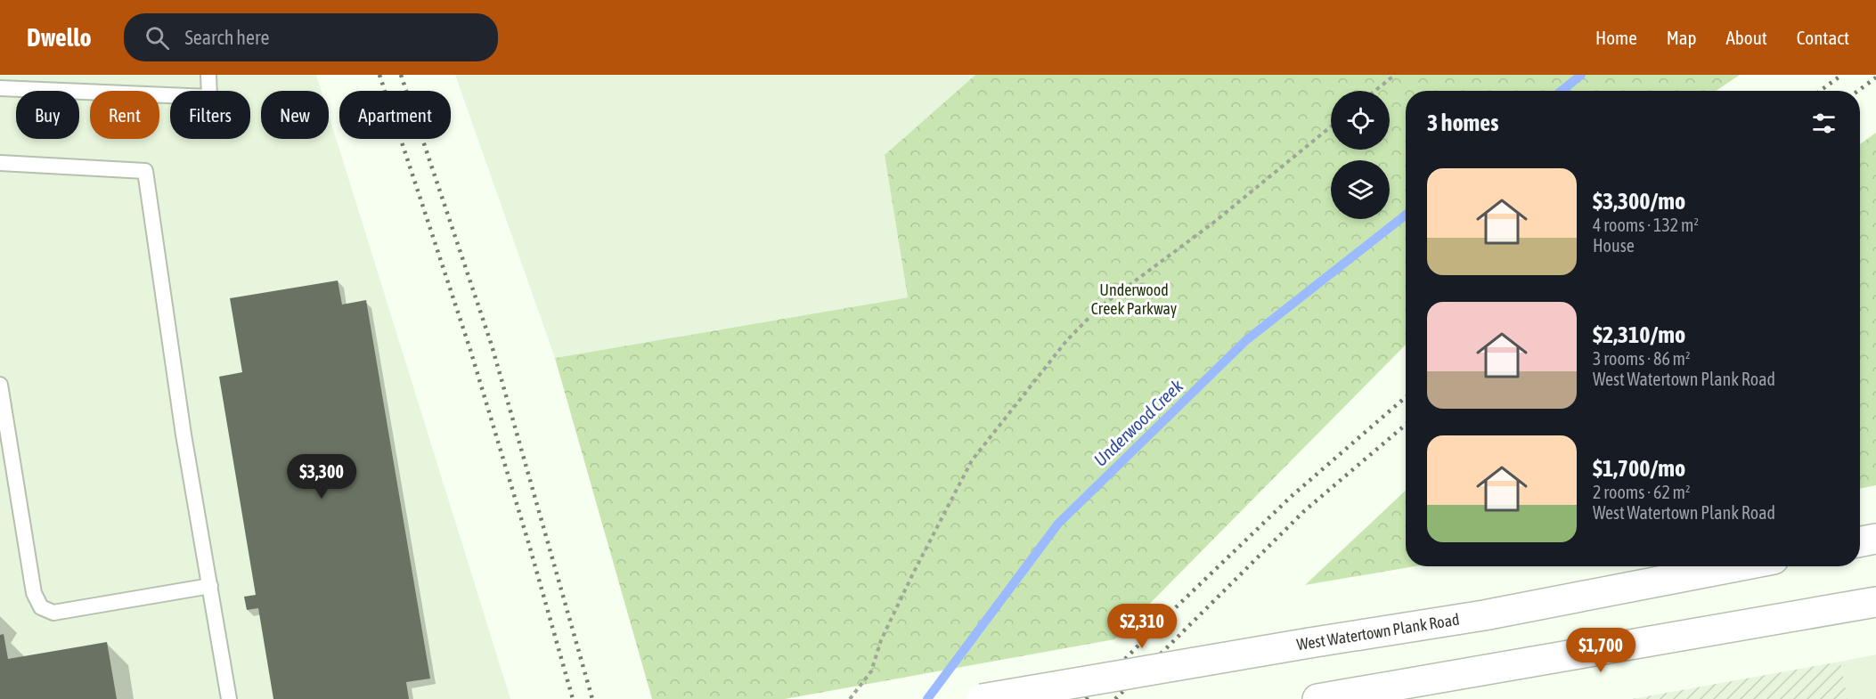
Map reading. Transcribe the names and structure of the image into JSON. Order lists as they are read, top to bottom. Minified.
{"streets":{"street":["West Watertown Plank Road"]},"water":["Underwood Creek"],"parks":["Underwood Creek Parkway"],"page":{"header":"Dwello","search":"Search here","nav":["Home","Map","About","Contact"],"chip":["Buy","Rent","Filters","New","Apartment"],"heading":"3 homes","list":[{"name":"$3,300/mo","note":"4 rooms · 132 m² · House"},{"name":"$2,310/mo","note":"3 rooms · 86 m² · West Watertown Plank Road"},{"name":"$1,700/mo","note":"2 rooms · 62 m² · West Watertown Plank Road"}],"price":["$3,300","$2,310","$1,700"]}}
